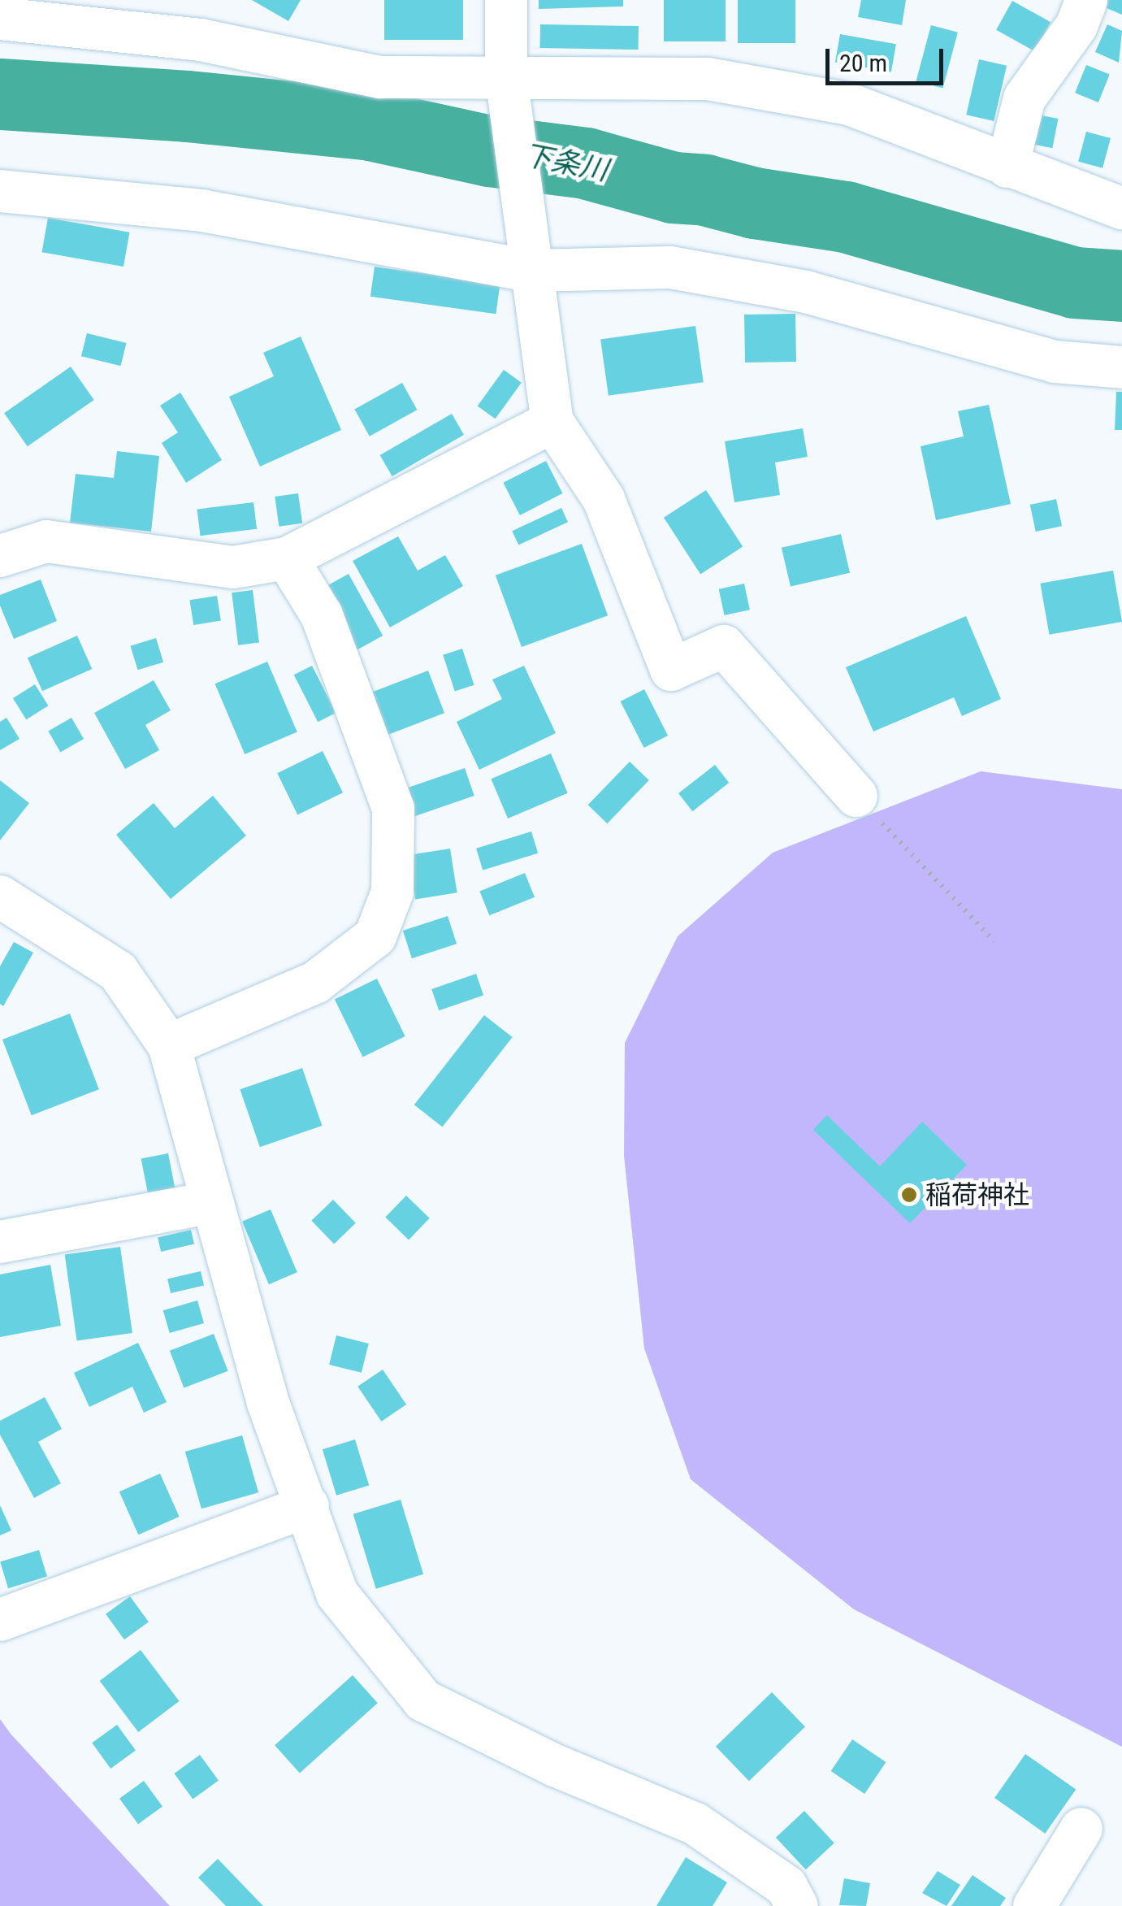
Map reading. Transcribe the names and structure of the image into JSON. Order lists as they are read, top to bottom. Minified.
{"water":["下条川"],"places":["稲荷神社"],"scale_bar":"20 m"}
